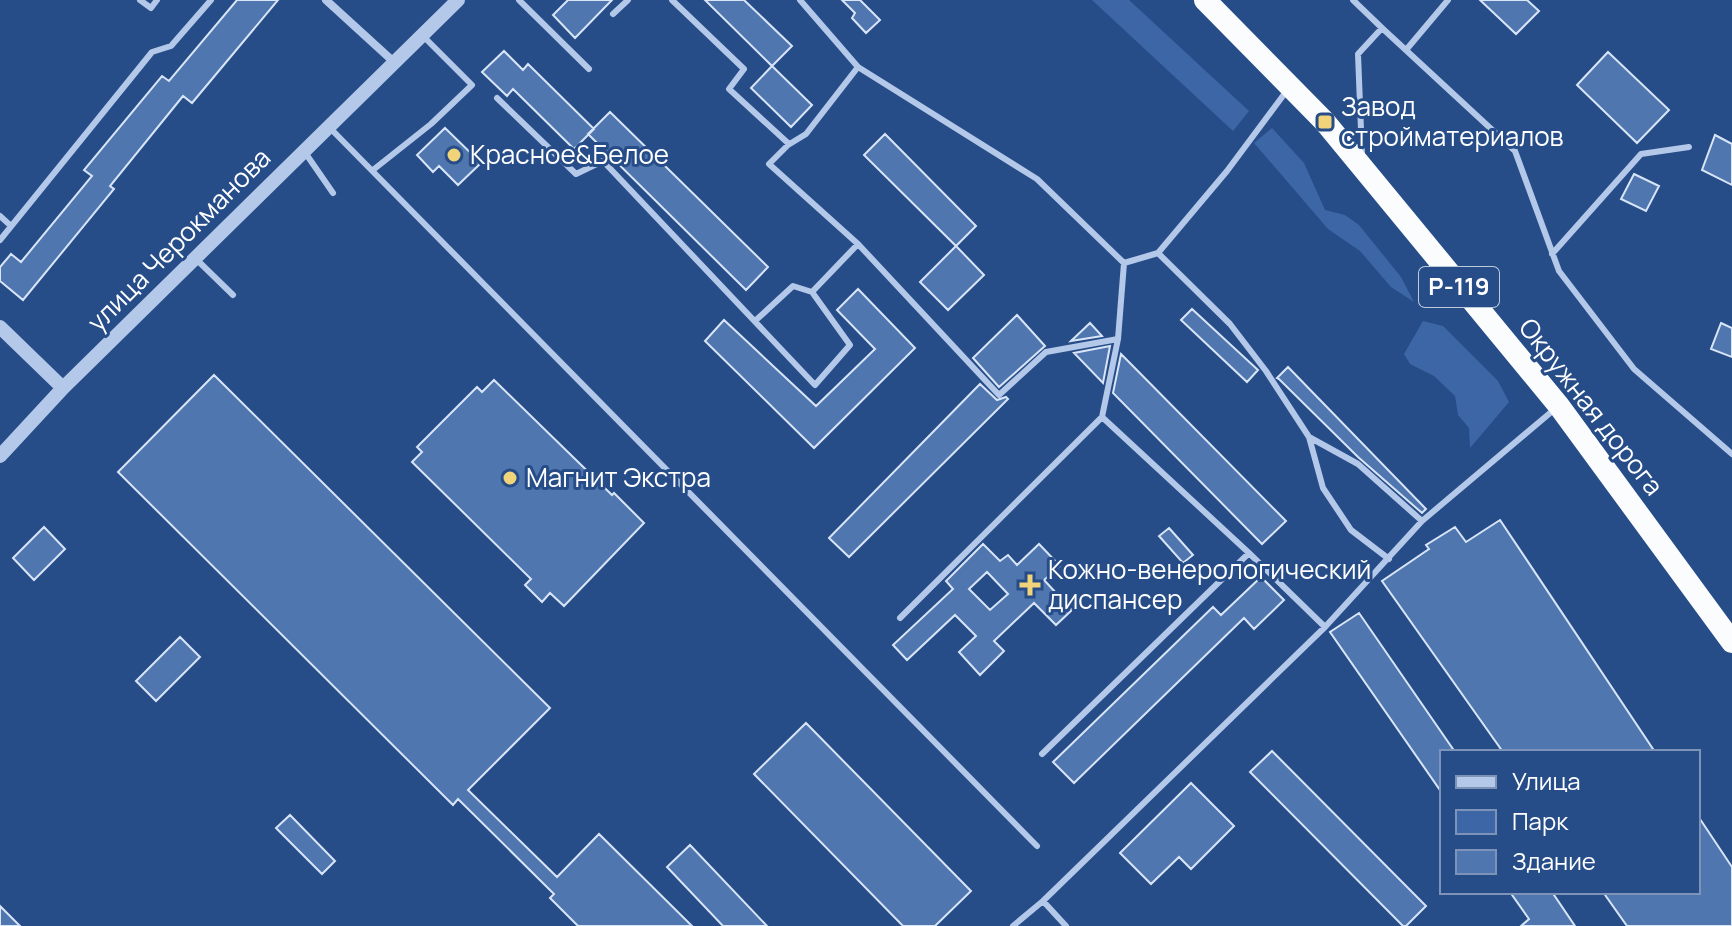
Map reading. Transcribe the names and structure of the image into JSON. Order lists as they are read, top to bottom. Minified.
{"streets":{"highway":["Р-119","Окружная дорога"],"street":["улица Черокманова"]},"places":{"transit":["Завод стройматериалов"],"other":["Красное&Белое","Магнит Экстра"],"health":["Кожно-венерологический диспансер"]},"legend":["Улица","Парк","Здание"]}
